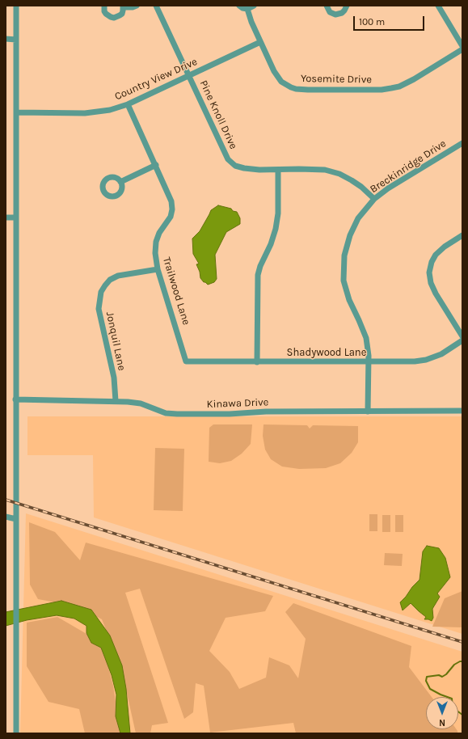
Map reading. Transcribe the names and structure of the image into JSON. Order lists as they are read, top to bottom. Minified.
{"streets":{"street":["Country View Drive","Yosemite Drive","Pine Knoll Drive","Breckinridge Drive","Trailwood Lane","Jonquil Lane","Shadywood Lane","Kinawa Drive"]},"crossings":[["Country View Drive","Yosemite Drive"],["Country View Drive","Pine Knoll Drive"],["Country View Drive","Trailwood Lane"],["Pine Knoll Drive","Breckinridge Drive"],["Breckinridge Drive","Shadywood Lane"],["Breckinridge Drive","Kinawa Drive"],["Trailwood Lane","Jonquil Lane"],["Trailwood Lane","Shadywood Lane"],["Jonquil Lane","Kinawa Drive"]],"scale_bar":"100 m","north":"bottom"}
